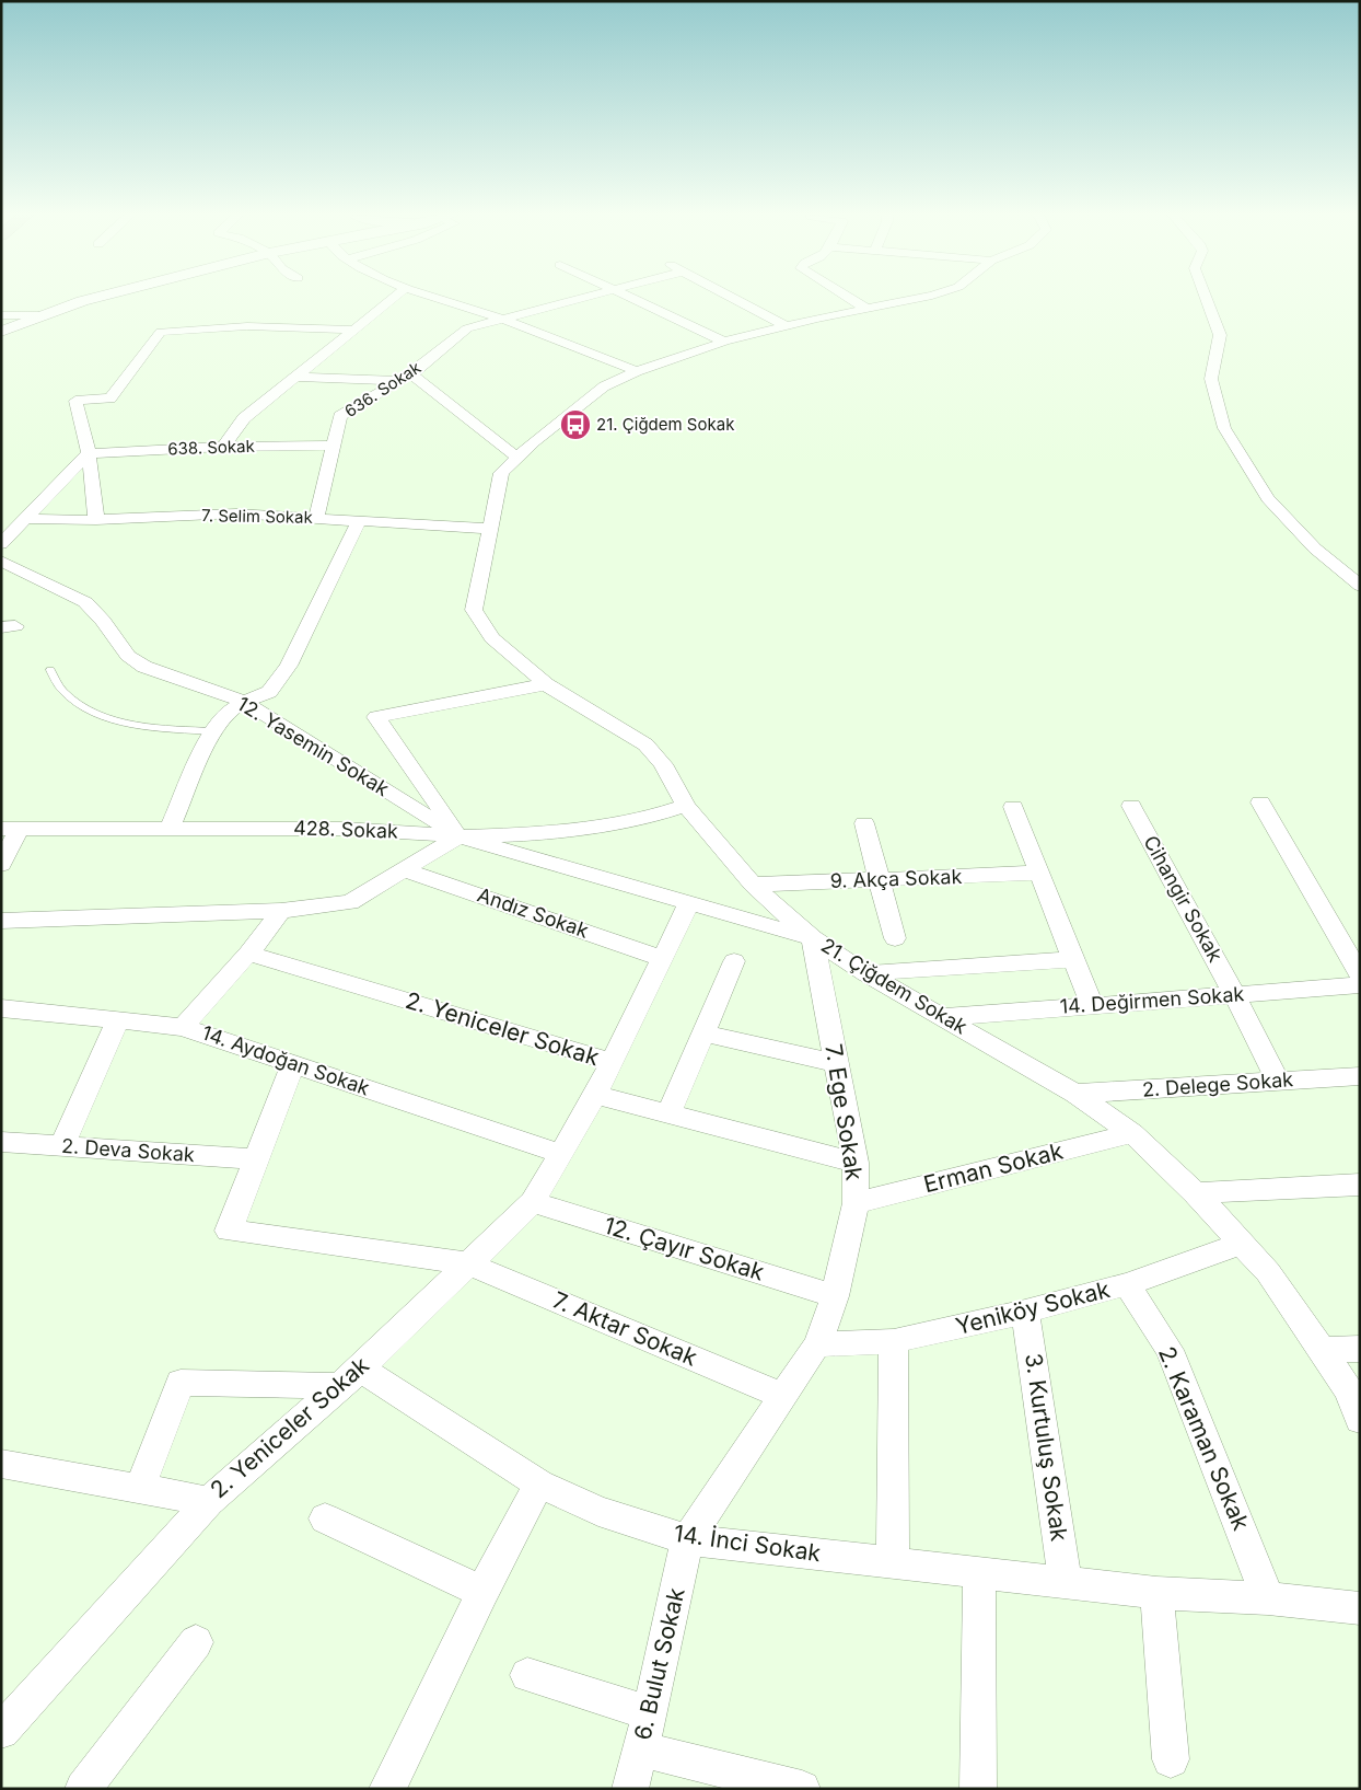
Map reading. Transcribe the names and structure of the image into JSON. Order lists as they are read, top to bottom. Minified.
{"streets":{"street":["636. Sokak","638. Sokak","7. Selim Sokak","12. Yasemin Sokak","428. Sokak","9. Akça Sokak","Cihangir Sokak","Andız Sokak","21. Çiğdem Sokak","14. Değirmen Sokak","2. Yeniceler Sokak","14. Aydoğan Sokak","2. Delege Sokak","7. Ege Sokak","2. Deva Sokak","Erman Sokak","12. Çayır Sokak","Yeniköy Sokak","7. Aktar Sokak","2. Karaman Sokak","3. Kurtuluş Sokak","14. İnci Sokak","6. Bulut Sokak"]},"crossings":[["636. Sokak","638. Sokak"],["636. Sokak","7. Selim Sokak"],["7. Selim Sokak","21. Çiğdem Sokak"],["12. Yasemin Sokak","428. Sokak"],["428. Sokak","21. Çiğdem Sokak"],["9. Akça Sokak","21. Çiğdem Sokak"],["Cihangir Sokak","14. Değirmen Sokak"],["Cihangir Sokak","2. Delege Sokak"],["21. Çiğdem Sokak","14. Değirmen Sokak"],["21. Çiğdem Sokak","2. Delege Sokak"],["21. Çiğdem Sokak","7. Ege Sokak"],["21. Çiğdem Sokak","Erman Sokak"],["21. Çiğdem Sokak","Yeniköy Sokak"],["2. Yeniceler Sokak","14. Aydoğan Sokak"],["2. Yeniceler Sokak","12. Çayır Sokak"],["2. Yeniceler Sokak","7. Aktar Sokak"],["2. Yeniceler Sokak","14. İnci Sokak"],["7. Ege Sokak","Erman Sokak"],["7. Ege Sokak","12. Çayır Sokak"],["7. Ege Sokak","Yeniköy Sokak"],["7. Ege Sokak","7. Aktar Sokak"],["7. Ege Sokak","14. İnci Sokak"],["7. Ege Sokak","6. Bulut Sokak"],["2. Deva Sokak","7. Aktar Sokak"],["Yeniköy Sokak","2. Karaman Sokak"],["Yeniköy Sokak","3. Kurtuluş Sokak"],["2. Karaman Sokak","14. İnci Sokak"],["3. Kurtuluş Sokak","14. İnci Sokak"],["14. İnci Sokak","6. Bulut Sokak"]],"places":{"bus stop":["21. Çiğdem Sokak"]}}
